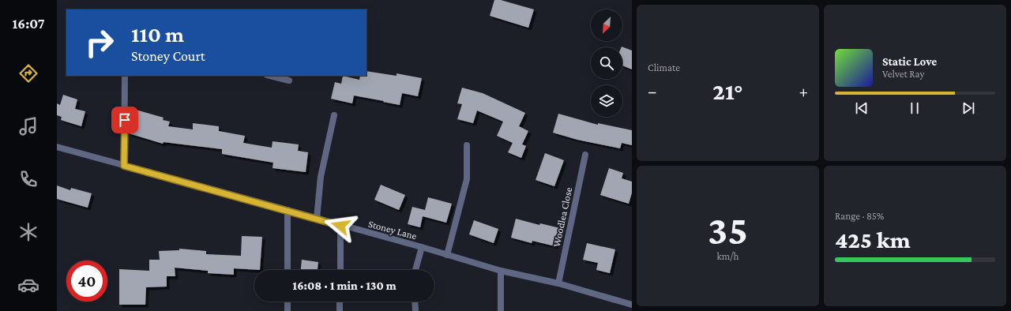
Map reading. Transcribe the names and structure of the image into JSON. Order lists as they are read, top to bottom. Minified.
{"streets":{"street":["Woodlea Close","Stoney Lane"]},"crossings":[["Woodlea Close","Stoney Lane"]],"north":"bottom left","page":{"tabs":"16:07","tile":["Climate",["35","km/h"],["Range · 85%","425 km"]],"turn":["110 m","Stoney Court"],"song":["Static Love","Velvet Ray"],"heat":["−","21°","+"],"limit":"40","trip":"16:08 · 1 min · 130 m"}}
